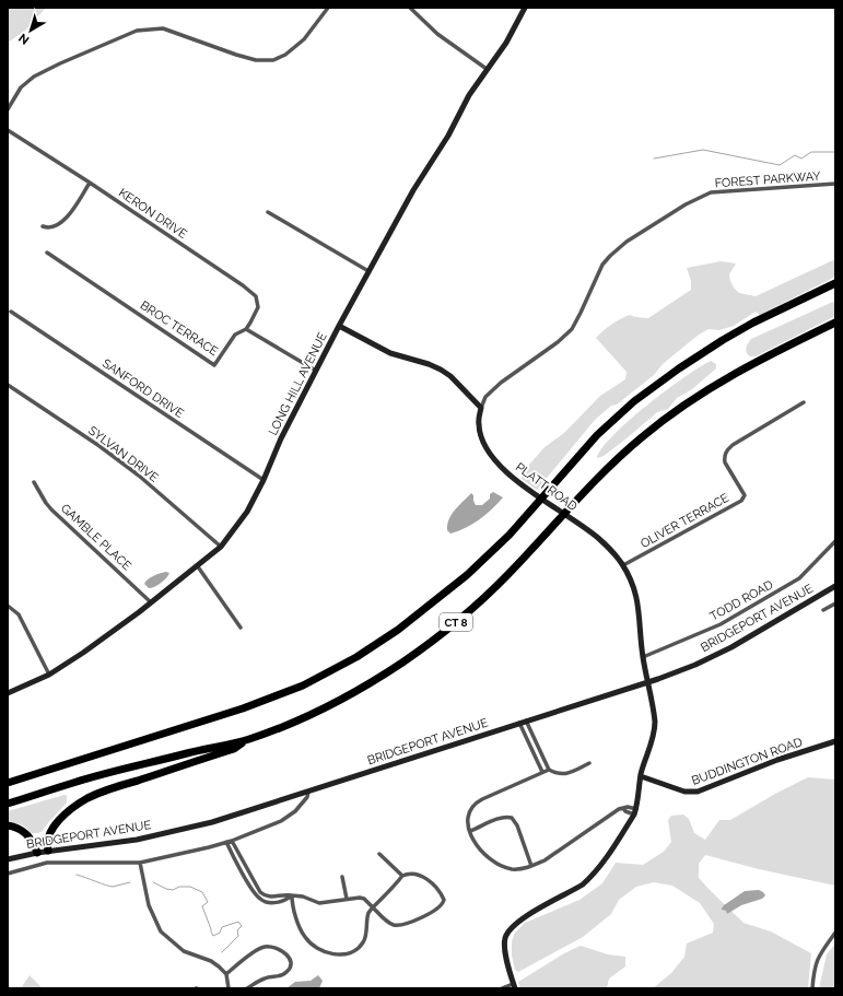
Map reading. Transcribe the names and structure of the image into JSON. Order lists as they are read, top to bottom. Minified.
{"streets":{"highway":["CT 8"],"street":["FOREST PARKWAY","KERON DRIVE","BROC TERRACE","LONG HILL AVENUE","SANFORD DRIVE","SYLVAN DRIVE","PLATT ROAD","OLIVER TERRACE","GAMBLE PLACE","TODD ROAD","BRIDGEPORT AVENUE","BUDDINGTON ROAD"]},"crossings":[["FOREST PARKWAY","PLATT ROAD"],["KERON DRIVE","BROC TERRACE"],["LONG HILL AVENUE","SANFORD DRIVE"],["LONG HILL AVENUE","SYLVAN DRIVE"],["LONG HILL AVENUE","GAMBLE PLACE"],["PLATT ROAD","OLIVER TERRACE"],["PLATT ROAD","TODD ROAD"],["PLATT ROAD","BRIDGEPORT AVENUE"],["PLATT ROAD","BUDDINGTON ROAD"]],"north":"bottom left"}
